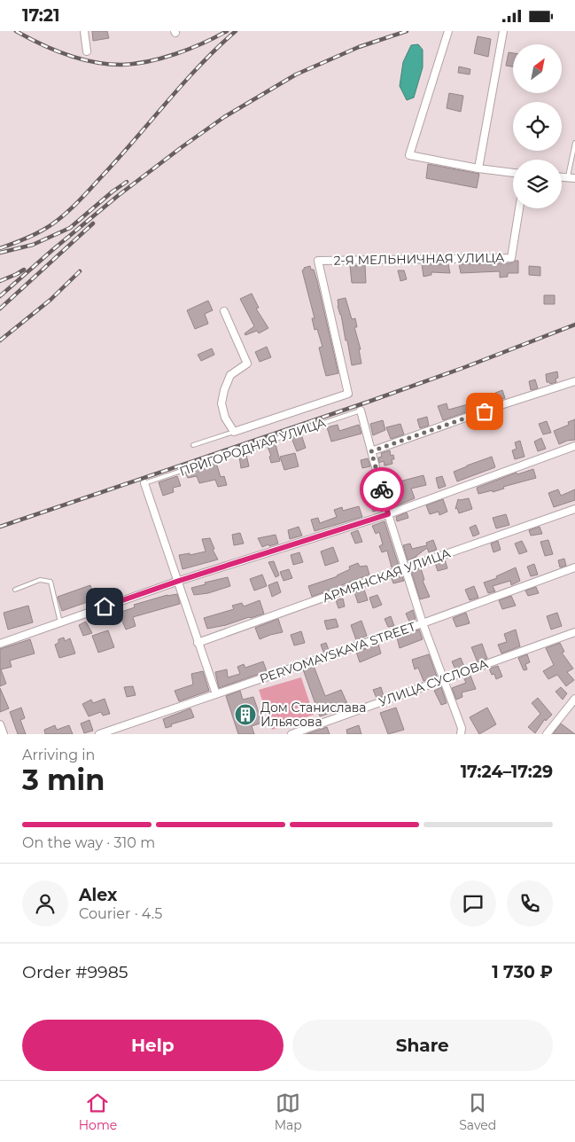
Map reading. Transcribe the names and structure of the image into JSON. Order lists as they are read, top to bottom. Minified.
{"streets":{"street":["2-Я МЕЛЬНИЧНАЯ УЛИЦА","АРМЯНСКАЯ УЛИЦА","PERVOMAYSKAYA STREET","УЛИЦА СУСЛОВА"],"lane":["ПРИГОРОДНАЯ УЛИЦА"]},"places":{"building":["Дом Станислава Ильясова"]},"north":"top right","page":{"status":"17:21","heading":["3 min","Arriving in","17:24–17:29"],"panel":["Alex","Courier · 4.5","Order #9985","1 730 ₽"],"bar":"On the way · 310 m","buttons":["Help","Share"],"tabs":["Home","Map","Saved"]}}
